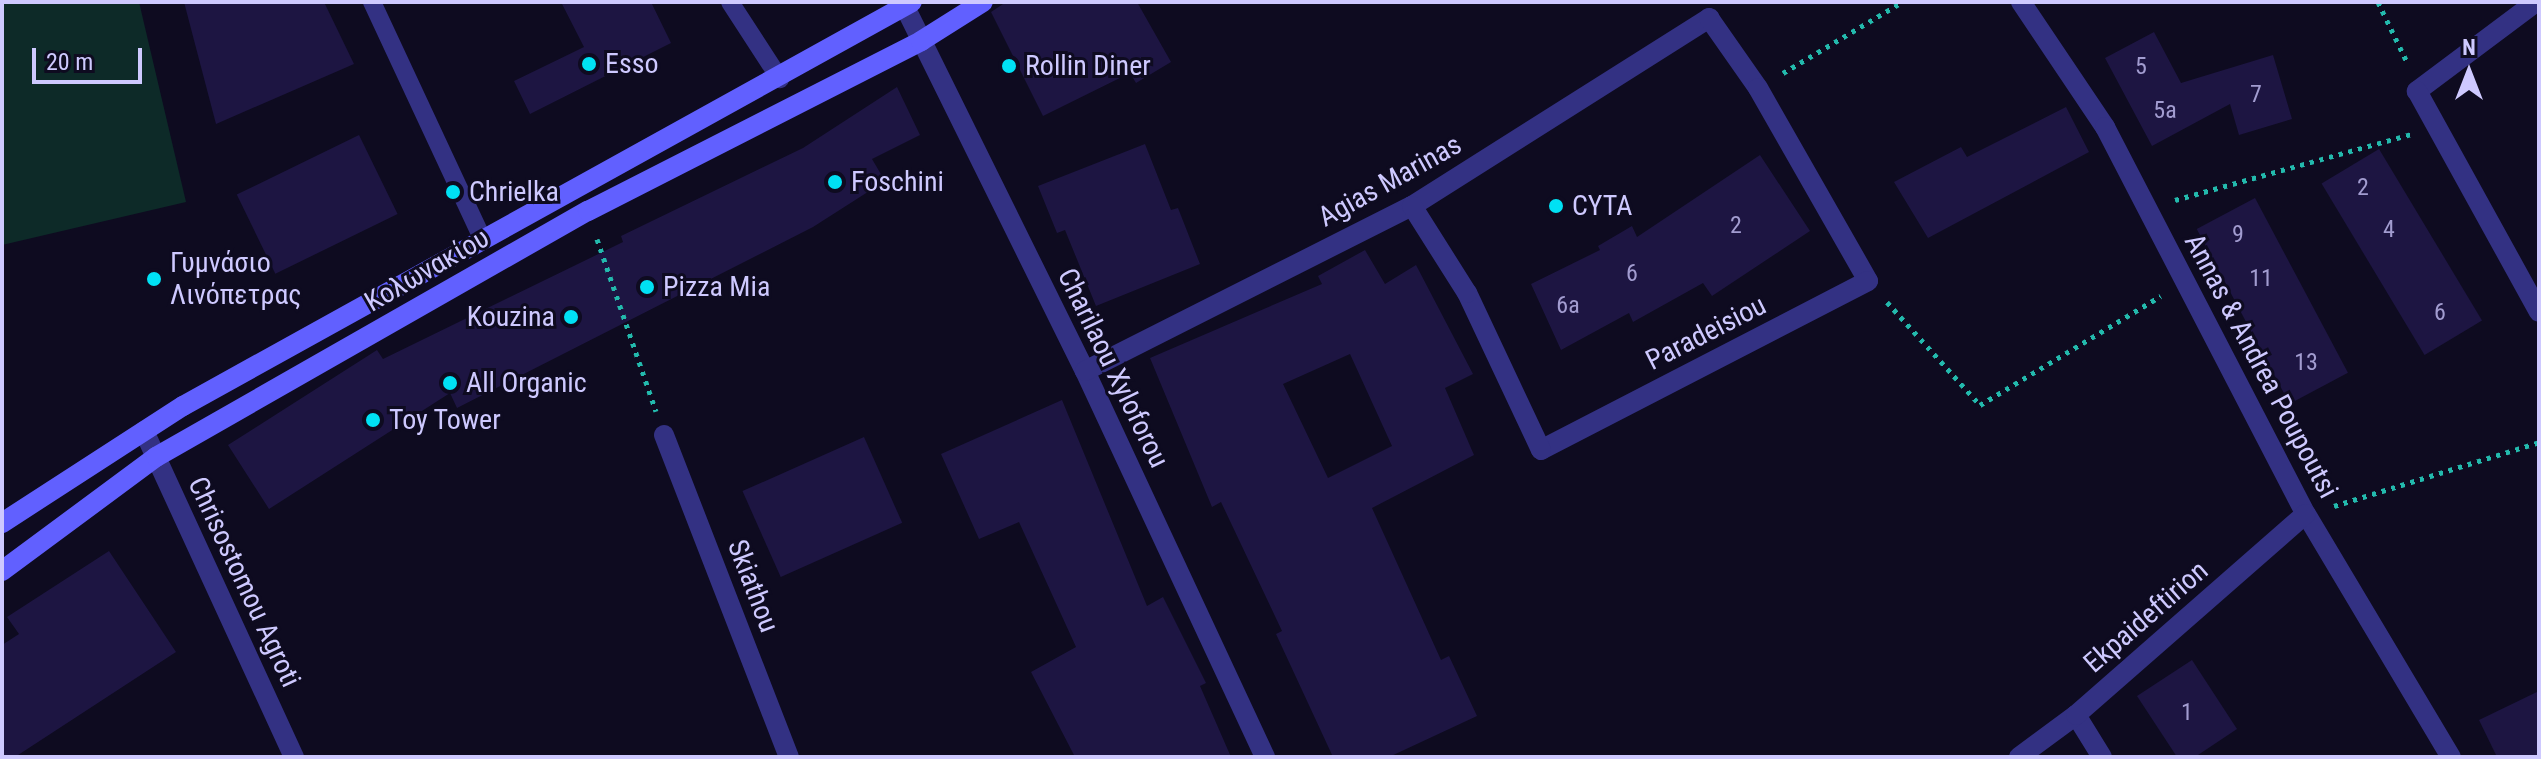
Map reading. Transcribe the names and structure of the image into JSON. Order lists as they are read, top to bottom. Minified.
{"streets":{"main road":["Κολωνακίου"],"street":["Agias Marinas","Paradeisiou","Annas & Andrea Poupoutsi","Charilaou Xyloforou","Chrisostomou Agroti","Skiathou","Ekpaideftirion"]},"crossings":[["Agias Marinas","Paradeisiou"],["Agias Marinas","Charilaou Xyloforou"],["Κολωνακίου","Charilaou Xyloforou"],["Κολωνακίου","Chrisostomou Agroti"],["Annas & Andrea Poupoutsi","Ekpaideftirion"]],"places":["Esso","Rollin Diner","Foschini","Chrielka","CYTA","Γυμνάσιο Λινόπετρας","Pizza Mia","Kouzina","All Organic","Toy Tower"],"house_numbers":["5","7","5a","2","2","4","9","6","11","6a","6","13","1"],"scale_bar":"20 m","north":"top"}
